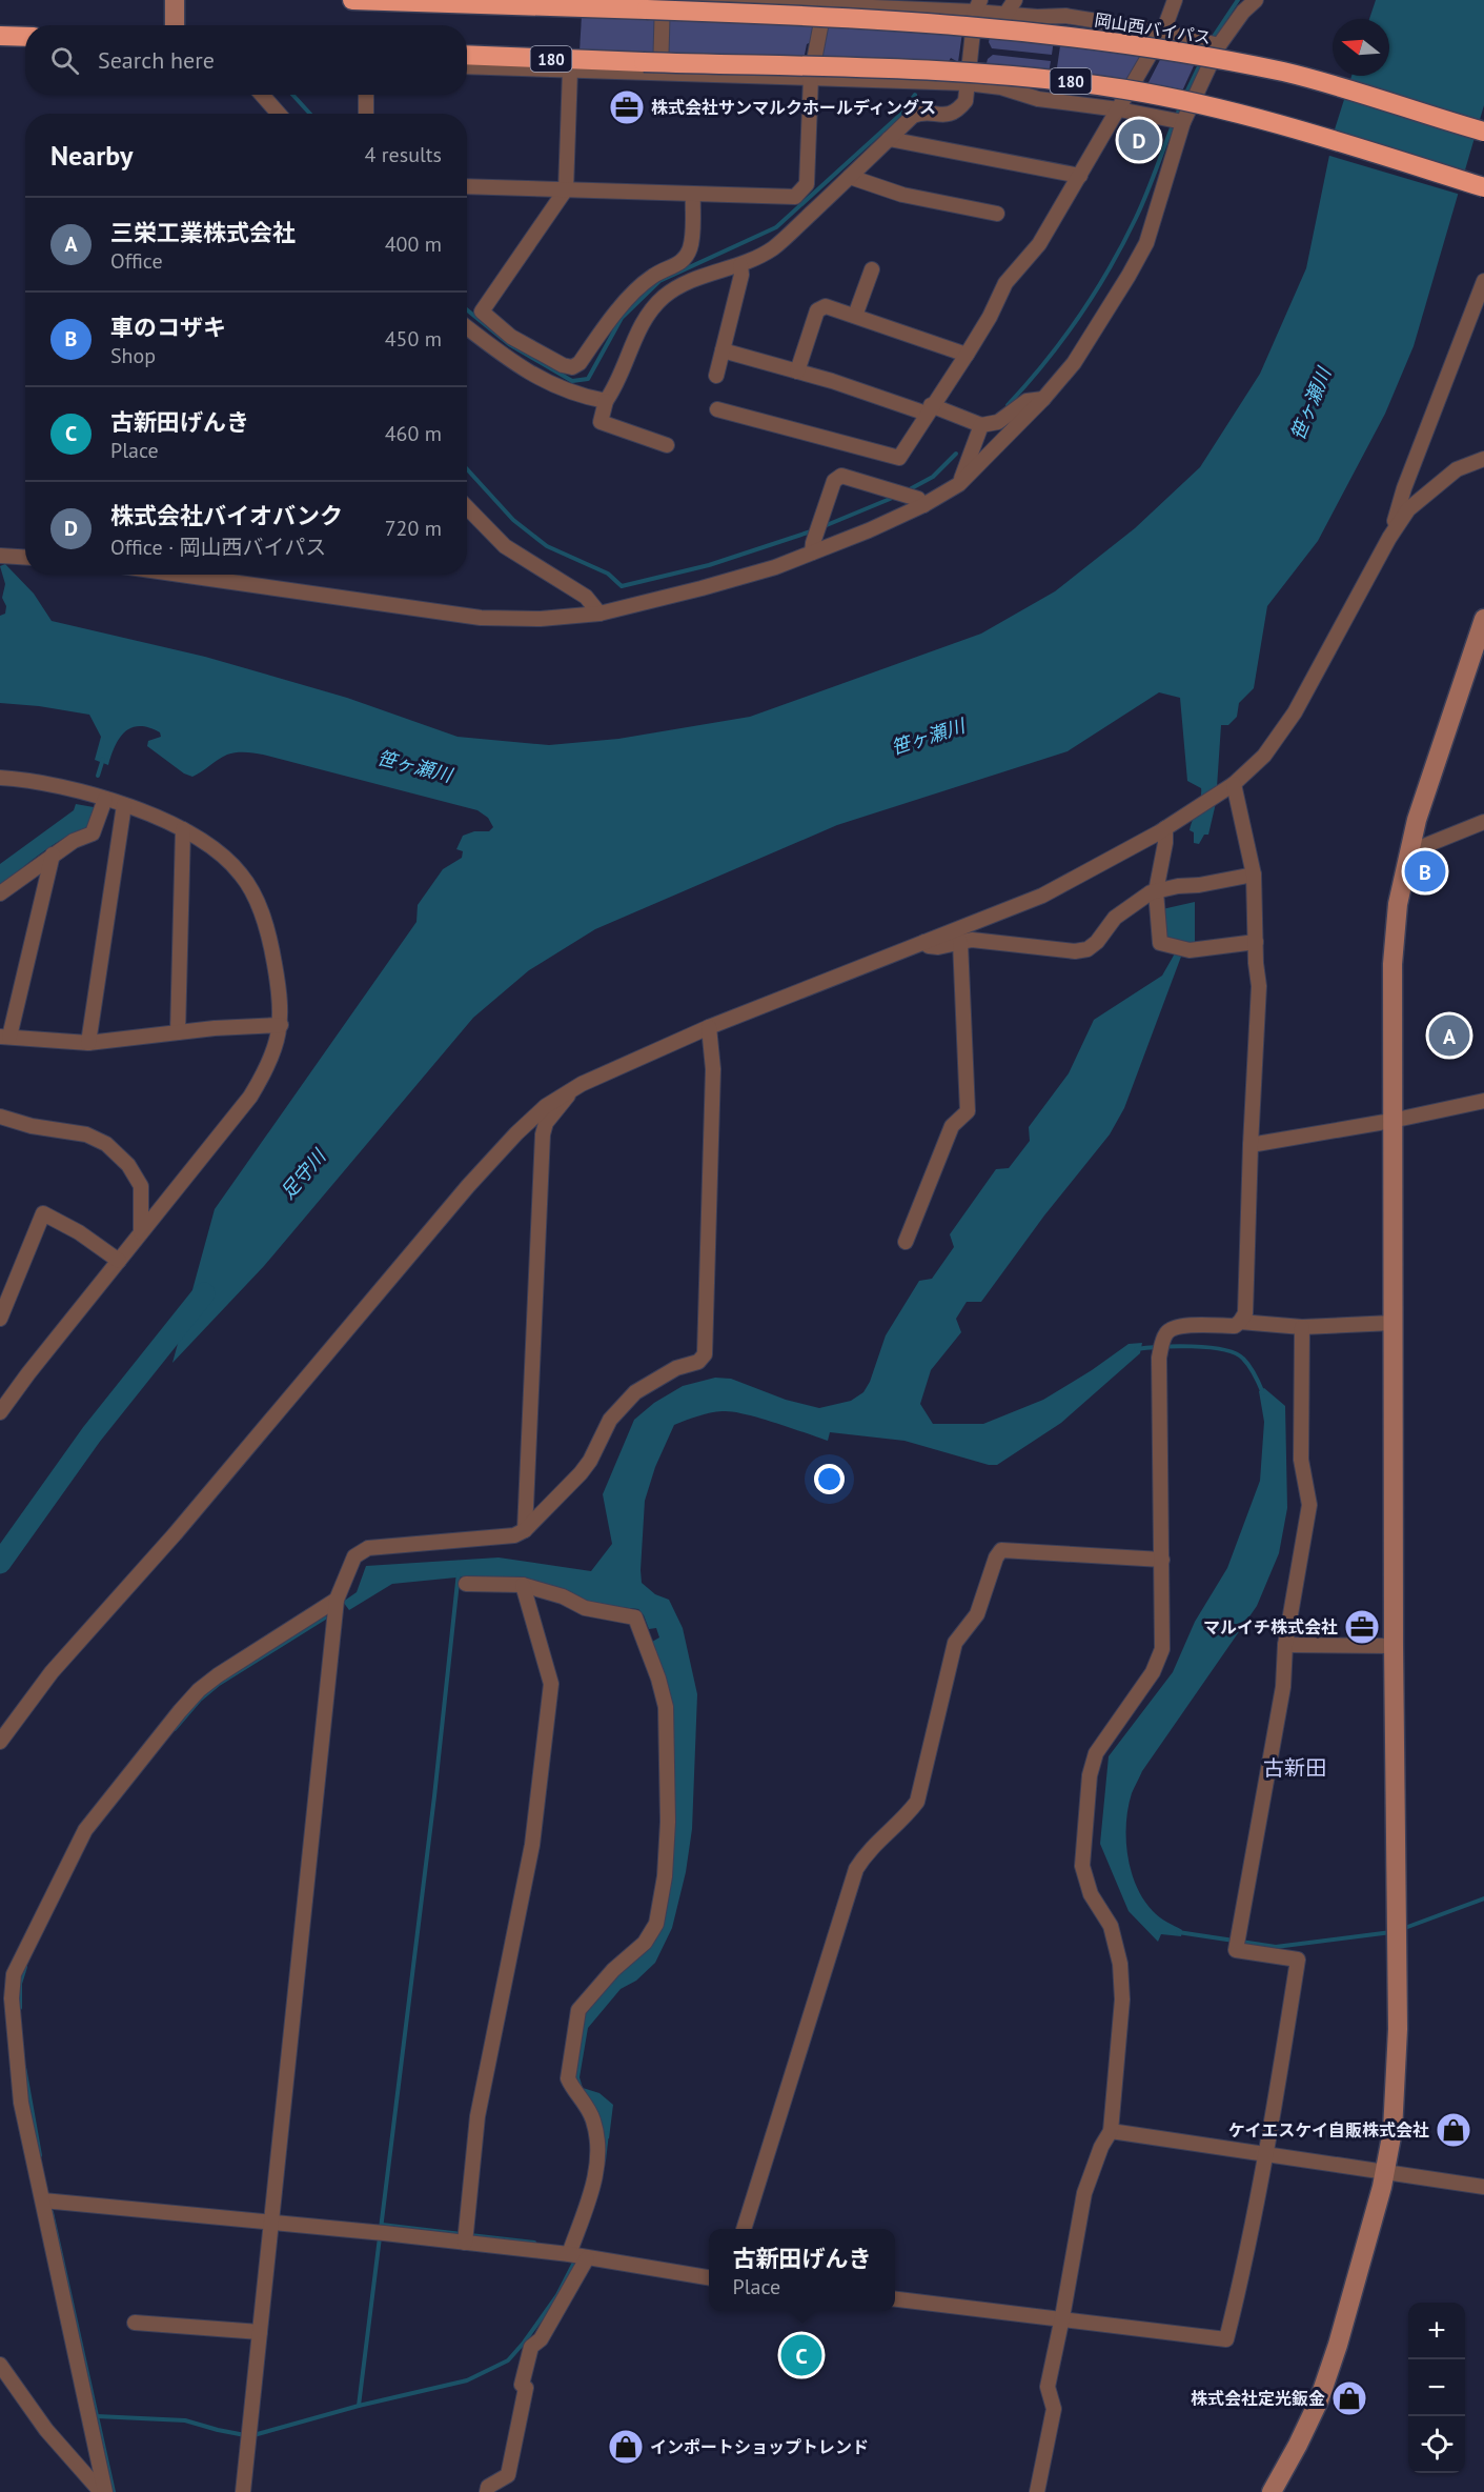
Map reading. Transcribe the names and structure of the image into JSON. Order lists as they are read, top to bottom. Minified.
{"streets":{"highway":["岡山西バイパス","180"]},"districts":["古新田"],"water":["笹ヶ瀬川","足守川"],"places":{"office":["株式会社サンマルクホールディングス","マルイチ株式会社"],"shop":["ケイエスケイ自販株式会社","株式会社定光鈑金","インポートショップトレンド"]},"north":"left","page":{"search":"Search here","heading":["Nearby","4 results"],"pins":["D","B","A","C"],"list":[{"mark":"A","name":"三栄工業株式会社","note":"Office","value":"400 m"},{"mark":"B","name":"車のコザキ","note":"Shop","value":"450 m"},{"mark":"C","name":"古新田げんき","note":"Place","value":"460 m"},{"mark":"D","name":"株式会社バイオバンク","note":"Office · 岡山西バイパス","value":"720 m"}],"popup":["古新田げんき","Place"],"map_buttons":["+","−"]}}
